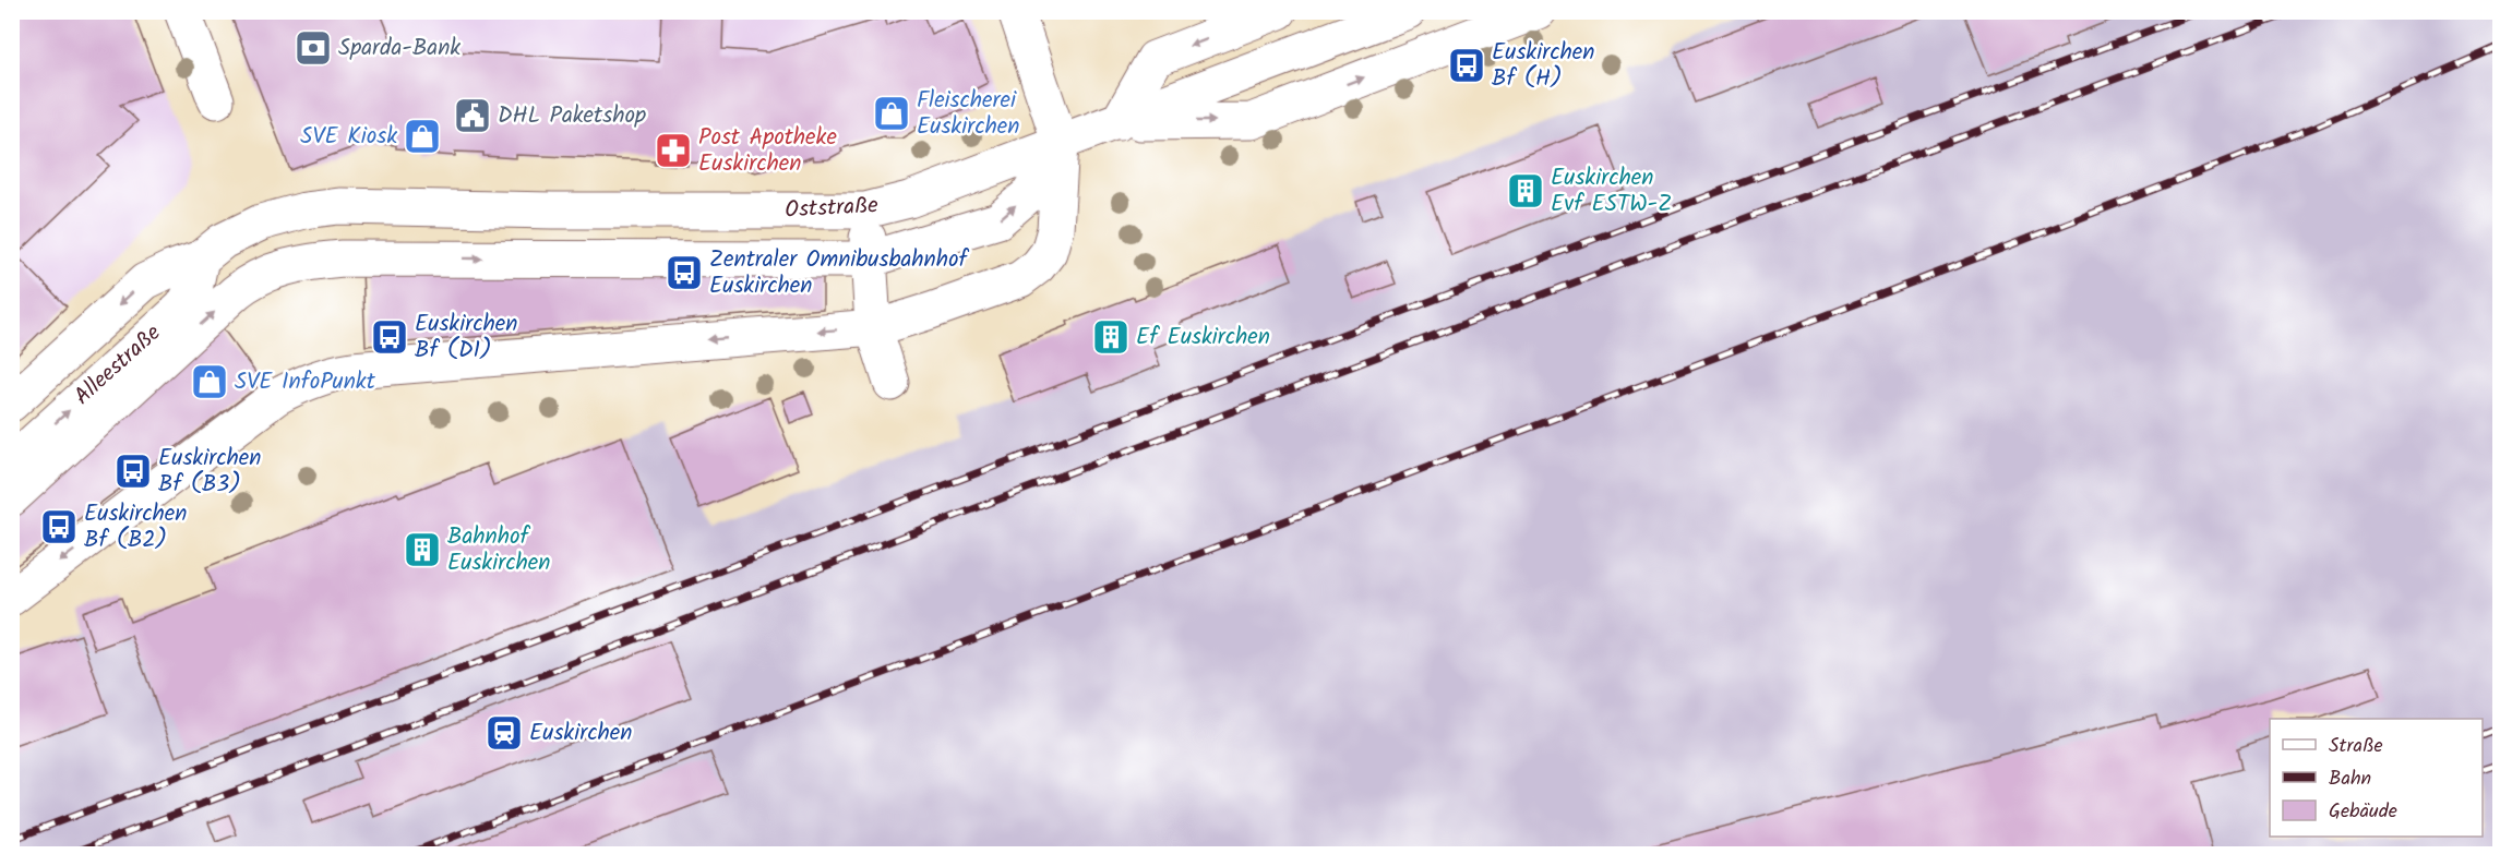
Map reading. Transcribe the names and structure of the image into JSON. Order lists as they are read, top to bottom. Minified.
{"streets":{"street":["Oststraße","Alleestraße"]},"crossings":[["Oststraße","Alleestraße"]],"places":{"bank":["Sparda-Bank"],"bus stop":["Euskirchen Bf (H)","Zentraler Omnibusbahnhof Euskirchen","Euskirchen Bf (D1)","Euskirchen Bf (B3)","Euskirchen Bf (B2)"],"shop":["Fleischerei Euskirchen","SVE Kiosk","SVE InfoPunkt"],"public building":["DHL Paketshop"],"pharmacy":["Post Apotheke Euskirchen"],"building":["Euskirchen Evf ESTW-Z","Ef Euskirchen","Bahnhof Euskirchen"],"station":["Euskirchen"]},"legend":["Straße","Bahn","Gebäude"]}
